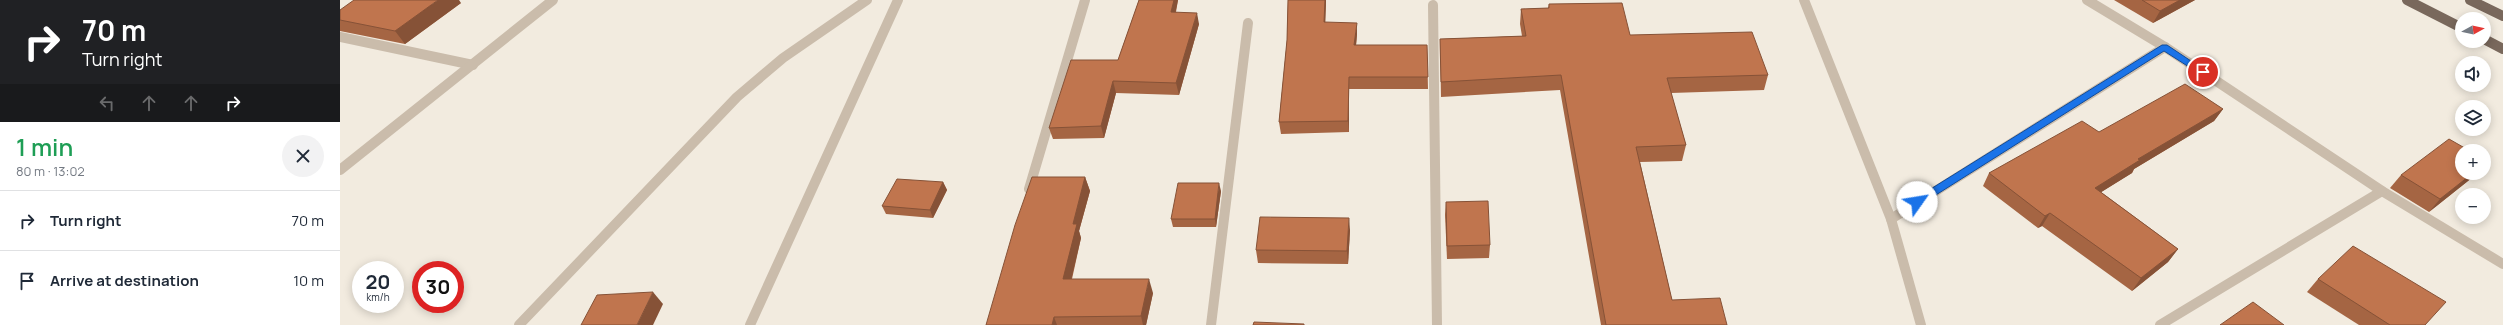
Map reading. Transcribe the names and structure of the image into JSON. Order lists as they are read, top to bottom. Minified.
{"north":"right","page":{"turn":["70 m","Turn right"],"map_buttons":["+","−"],"heading":["1 min","80 m · 13:02"],"list":[{"name":"Turn right","value":"70 m"},{"name":"Arrive at destination","value":"10 m"}],"speed":"20 km/h","limit":"30"}}
